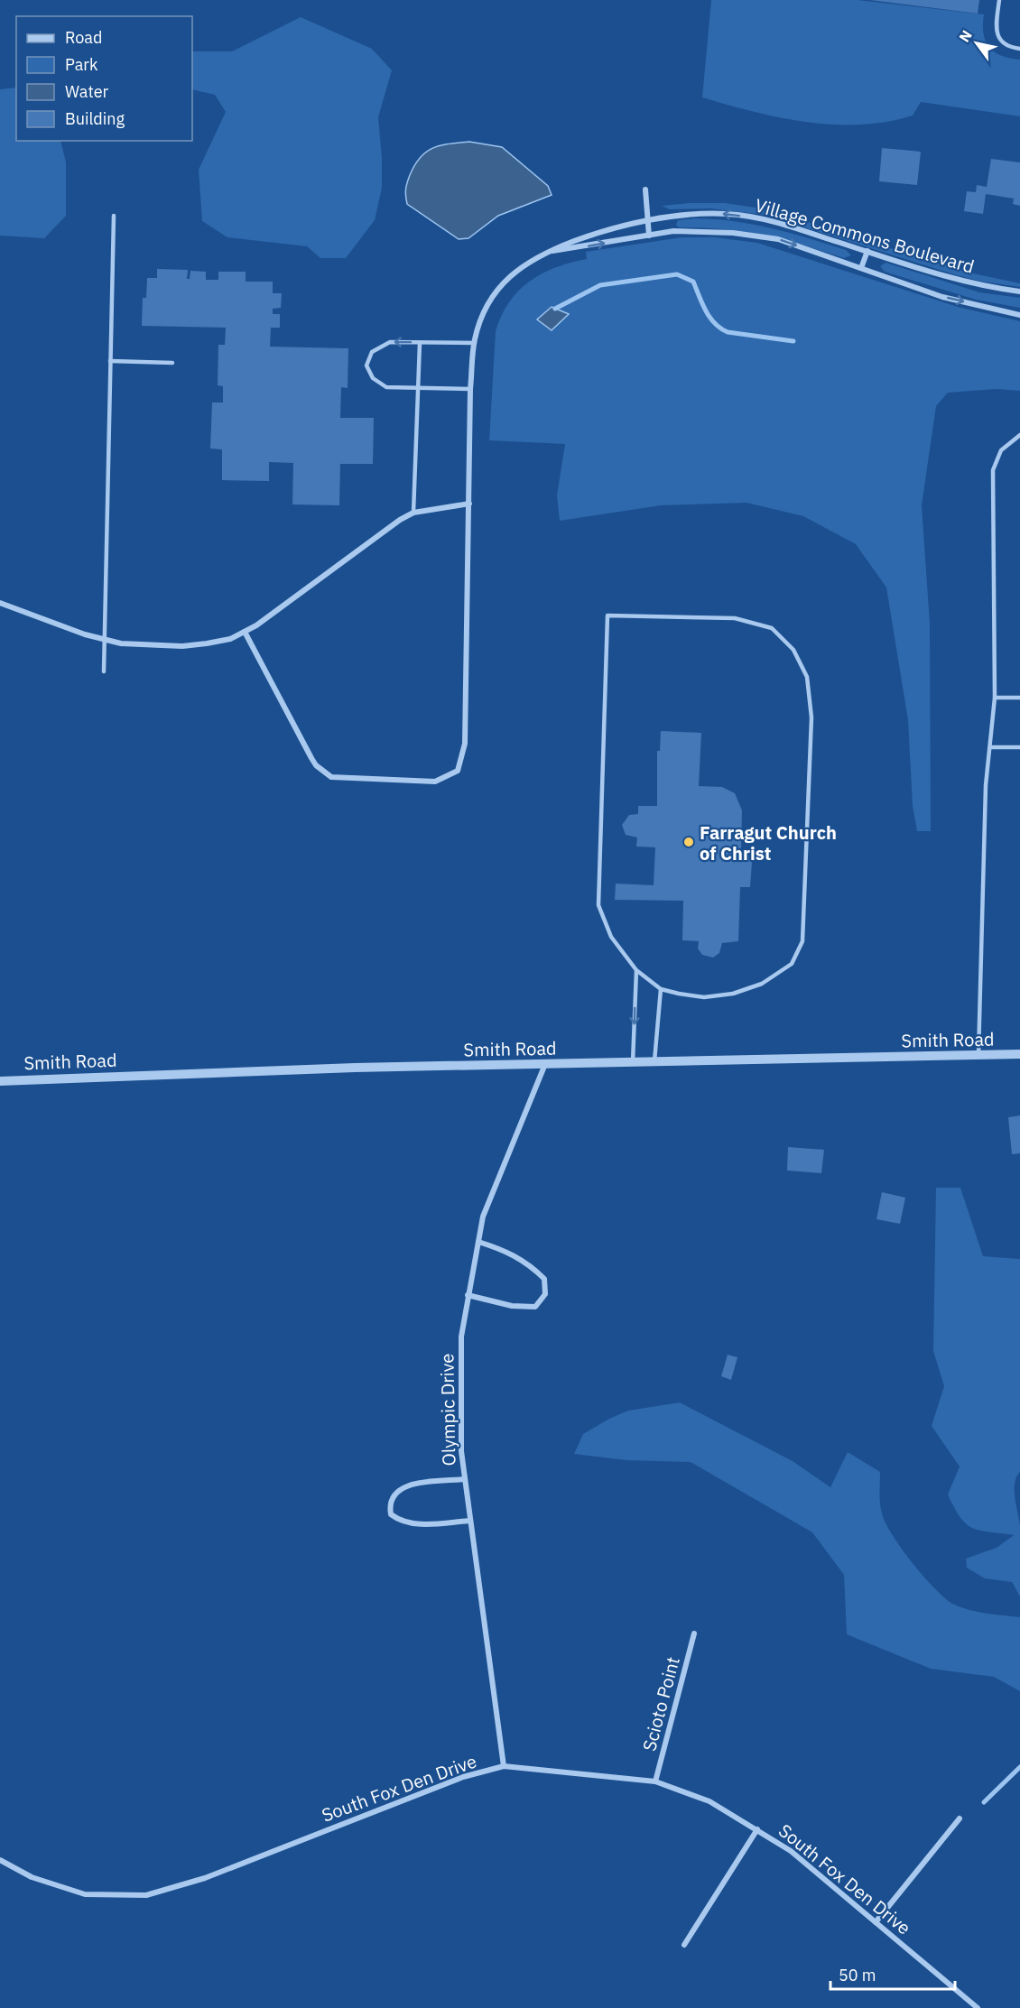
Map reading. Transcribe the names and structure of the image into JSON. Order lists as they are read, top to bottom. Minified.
{"streets":{"street":["Village Commons Boulevard","Smith Road","Olympic Drive","Scioto Point","South Fox Den Drive"]},"crossings":[["Smith Road","Olympic Drive"],["Olympic Drive","South Fox Den Drive"],["Scioto Point","South Fox Den Drive"]],"places":["Farragut Church of Christ"],"legend":["Road","Park","Water","Building"],"scale_bar":"50 m","north":"top left"}
